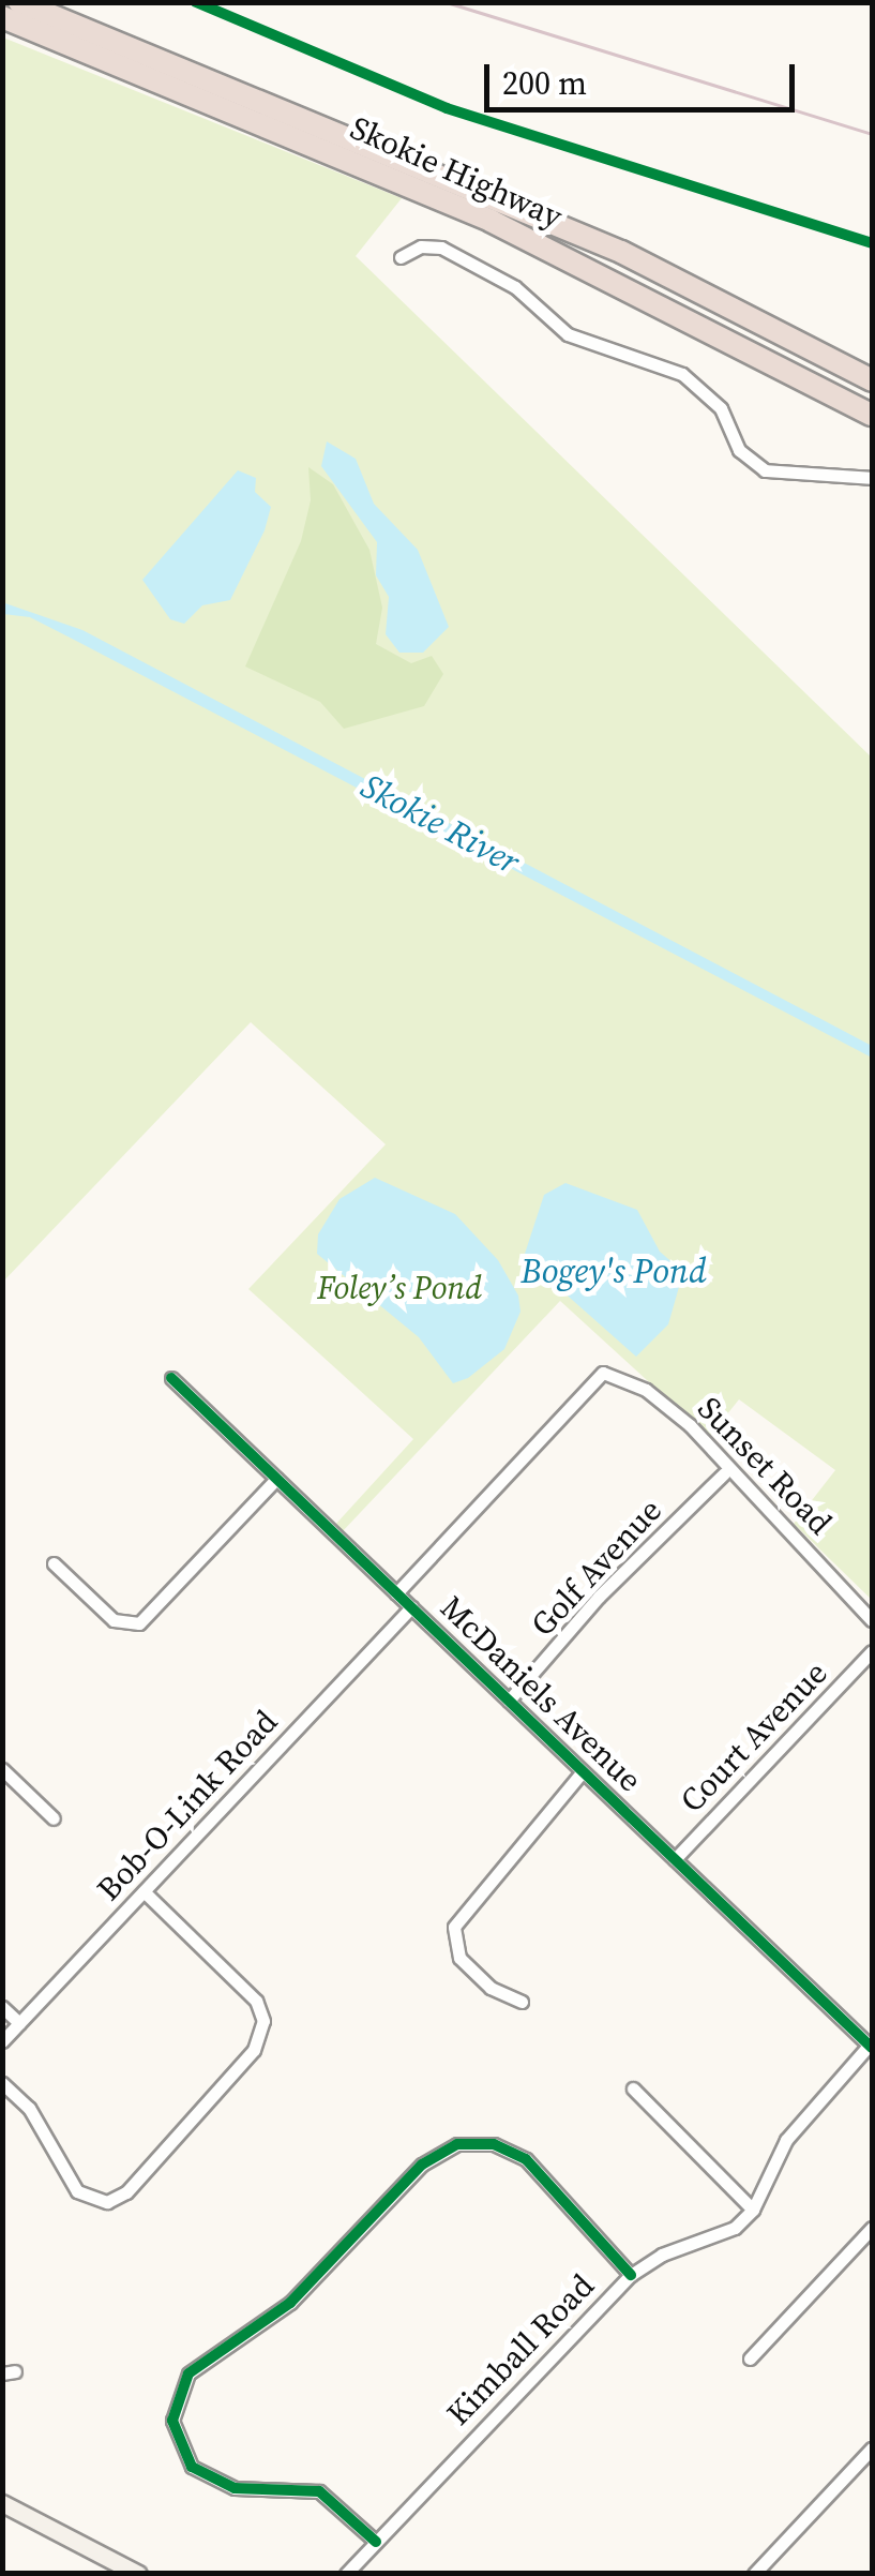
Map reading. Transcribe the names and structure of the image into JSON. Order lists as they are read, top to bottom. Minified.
{"streets":{"highway":["Skokie Highway"],"street":["Sunset Road","Golf Avenue","McDaniels Avenue","Court Avenue","Bob-O-Link Road","Kimball Road"]},"crossings":[["Sunset Road","McDaniels Avenue"],["Golf Avenue","McDaniels Avenue"],["McDaniels Avenue","Court Avenue"],["McDaniels Avenue","Bob-O-Link Road"],["McDaniels Avenue","Kimball Road"]],"water":["Skokie River","Bogey's Pond"],"parks":["Foley’s Pond"],"scale_bar":"200 m"}
